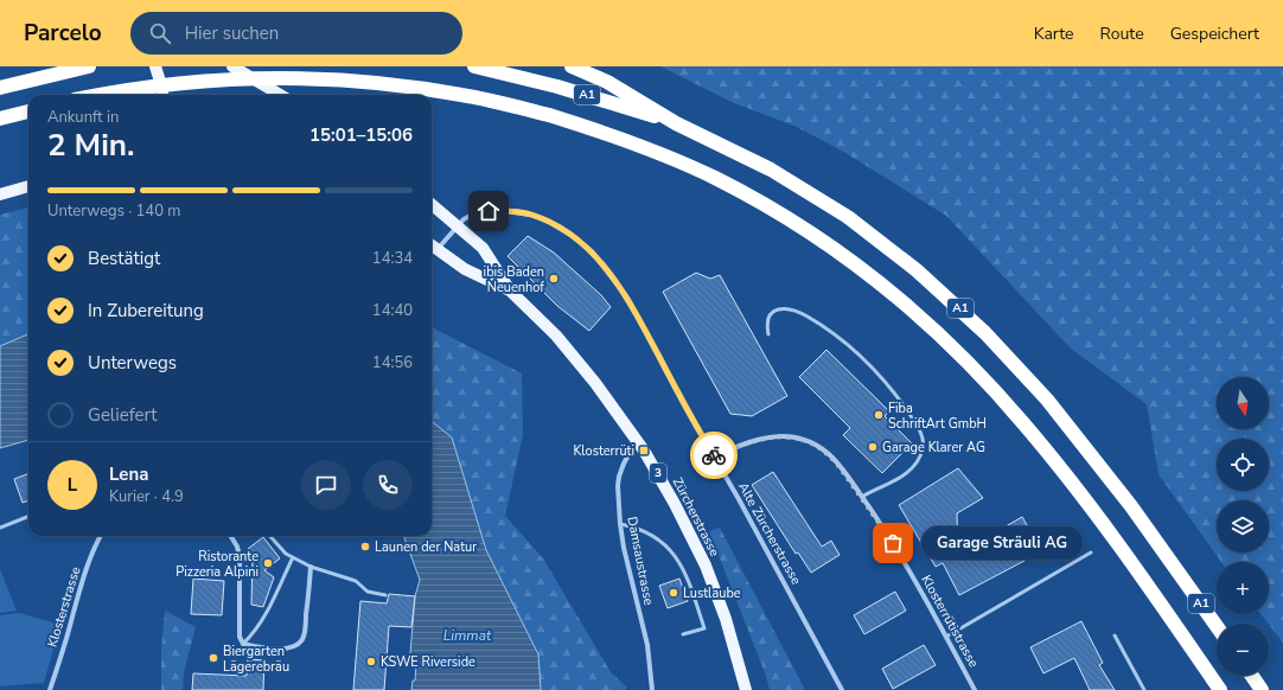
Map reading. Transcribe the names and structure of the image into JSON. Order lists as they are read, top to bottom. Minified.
{"streets":{"highway":["A1"],"main road":["3","Zürcherstrasse"],"street":["Alte Zürcherstrasse","Damsaustrasse","Klosterstrasse","Klosterrütistrasse"]},"crossings":[["3","Zürcherstrasse"],["3","Alte Zürcherstrasse"],["Zürcherstrasse","Damsaustrasse"],["Alte Zürcherstrasse","Klosterrütistrasse"]],"water":["Limmat"],"places":{"other":["ibis Baden Neuenhof","Fiba SchriftArt GmbH","Garage Klarer AG","Garage Sträuli AG","Launen der Natur","Ristorante Pizzeria Alpini","Lustlaube","Biergarten Lägerebräu","KSWE Riverside"],"transit":["Klosterrüti"]},"north":"bottom","page":{"header":"Parcelo","search":"Hier suchen","nav":["Karte","Route","Gespeichert"],"heading":["2 Min.","Ankunft in","15:01–15:06"],"panel":["Lena","Kurier · 4.9"],"bar":"Unterwegs · 140 m","list":[["Bestätigt","14:34"],["In Zubereitung","14:40"],["Unterwegs","14:56"],"Geliefert"],"map_buttons":["+","−"],"round":"L","bubble":"Garage Sträuli AG"}}
